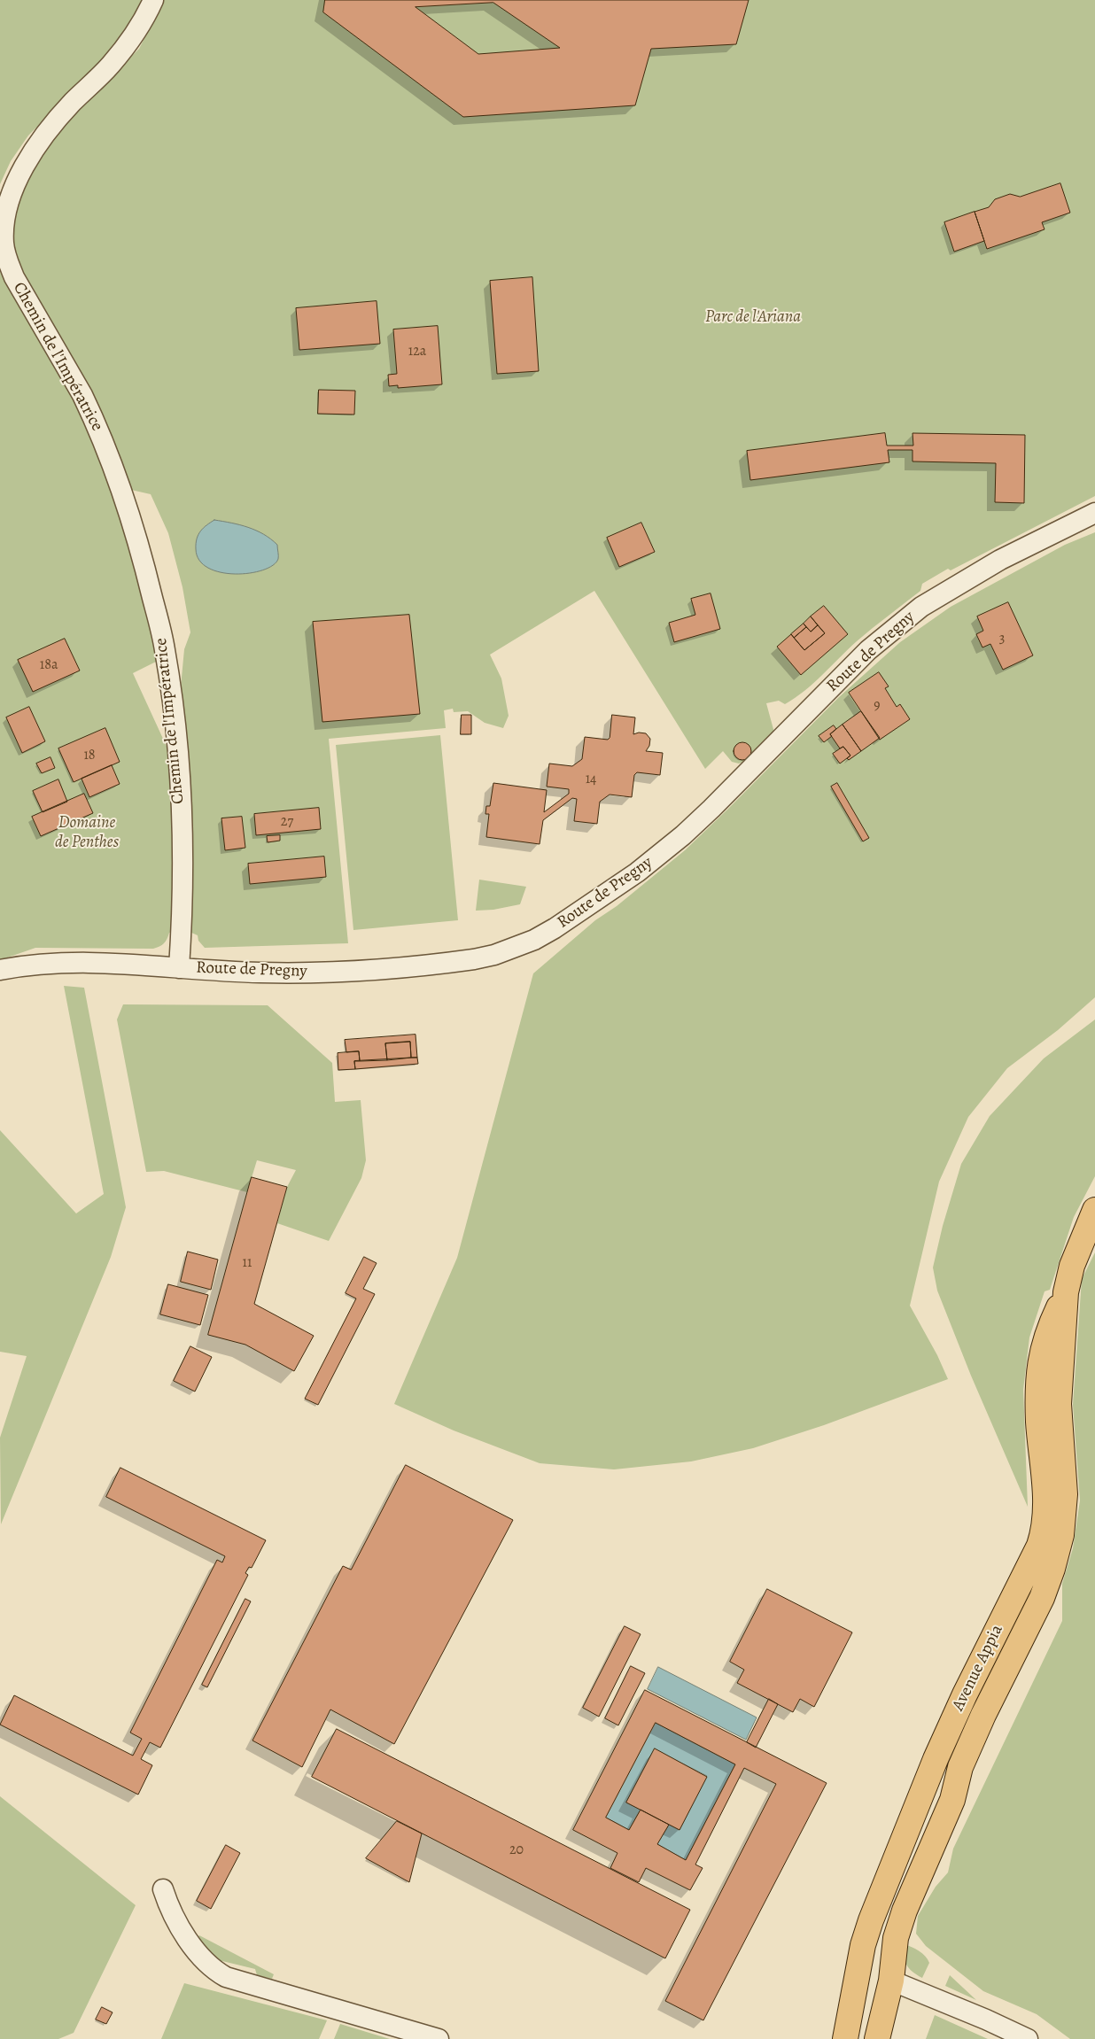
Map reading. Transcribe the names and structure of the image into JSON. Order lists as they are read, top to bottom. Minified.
{"streets":{"main road":["Avenue Appia"],"street":["Chemin de l'Impératrice","Route de Pregny"]},"crossings":[["Chemin de l'Impératrice","Route de Pregny"]],"parks":["Parc de l'Ariana","Domaine de Penthes"],"house_numbers":["12a","3","18a","9","18","14","27","11","20"]}
